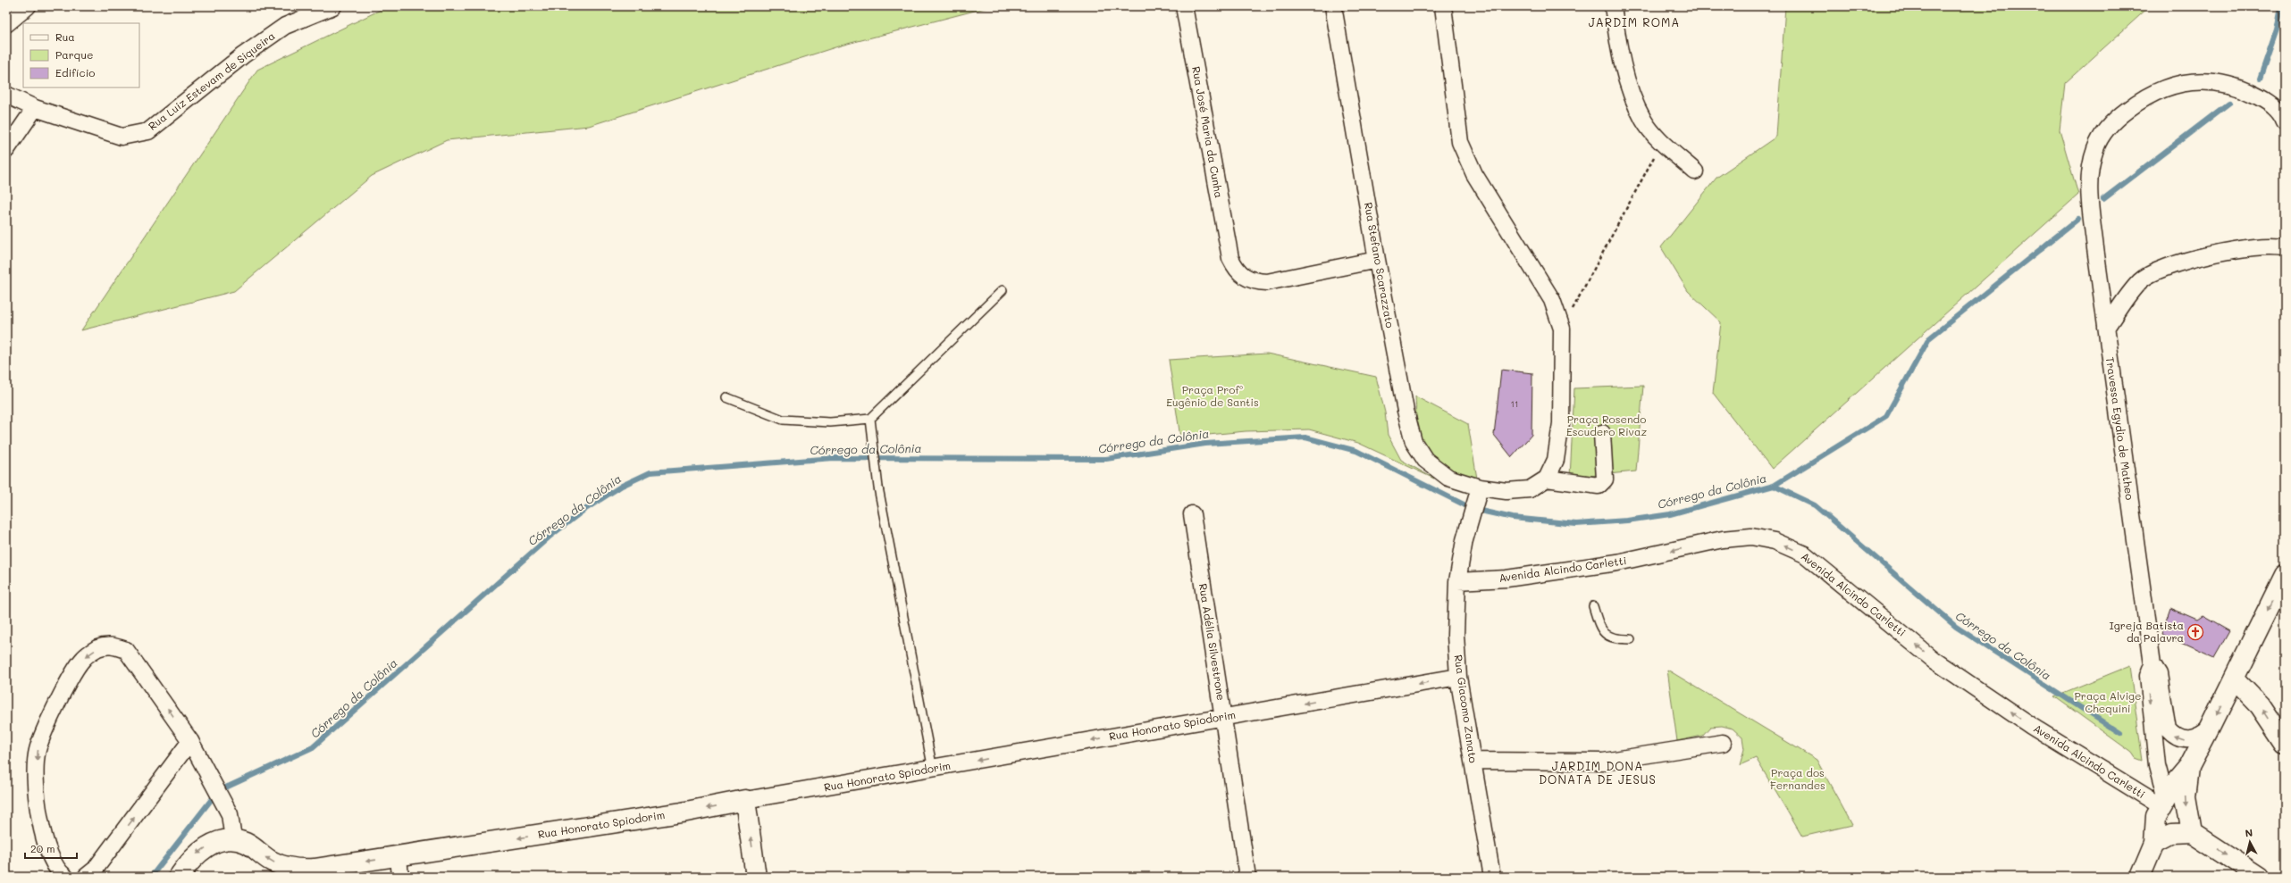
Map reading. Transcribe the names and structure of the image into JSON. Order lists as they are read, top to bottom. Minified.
{"streets":{"street":["Rua Luiz Estevam de Siqueira","Rua José Maria da Cunha","Rua Stefano Scarazzato","Travessa Egydio de Matheo","Avenida Alcindo Carletti","Rua Adélia Silvestrone","Rua Giacomo Zanato","Rua Honorato Spiodorim"]},"crossings":[["Rua José Maria da Cunha","Rua Stefano Scarazzato"],["Rua Stefano Scarazzato","Rua Giacomo Zanato"],["Travessa Egydio de Matheo","Avenida Alcindo Carletti"],["Avenida Alcindo Carletti","Rua Giacomo Zanato"],["Rua Adélia Silvestrone","Rua Honorato Spiodorim"],["Rua Giacomo Zanato","Rua Honorato Spiodorim"]],"one_way":["Avenida Alcindo Carletti","Rua Honorato Spiodorim"],"districts":["JARDIM ROMA","JARDIM DONA DONATA DE JESUS"],"water":["Córrego da Colônia"],"parks":["Praça Profº Eugênio de Santis","Praça Rosendo Escudero Rivaz","Praça Alvige Chequini","Praça dos Fernandes"],"places":{"church":["Igreja Batista da Palavra"]},"house_numbers":["11"],"legend":["Rua","Parque","Edifício"],"scale_bar":"20 m","north":"top"}
